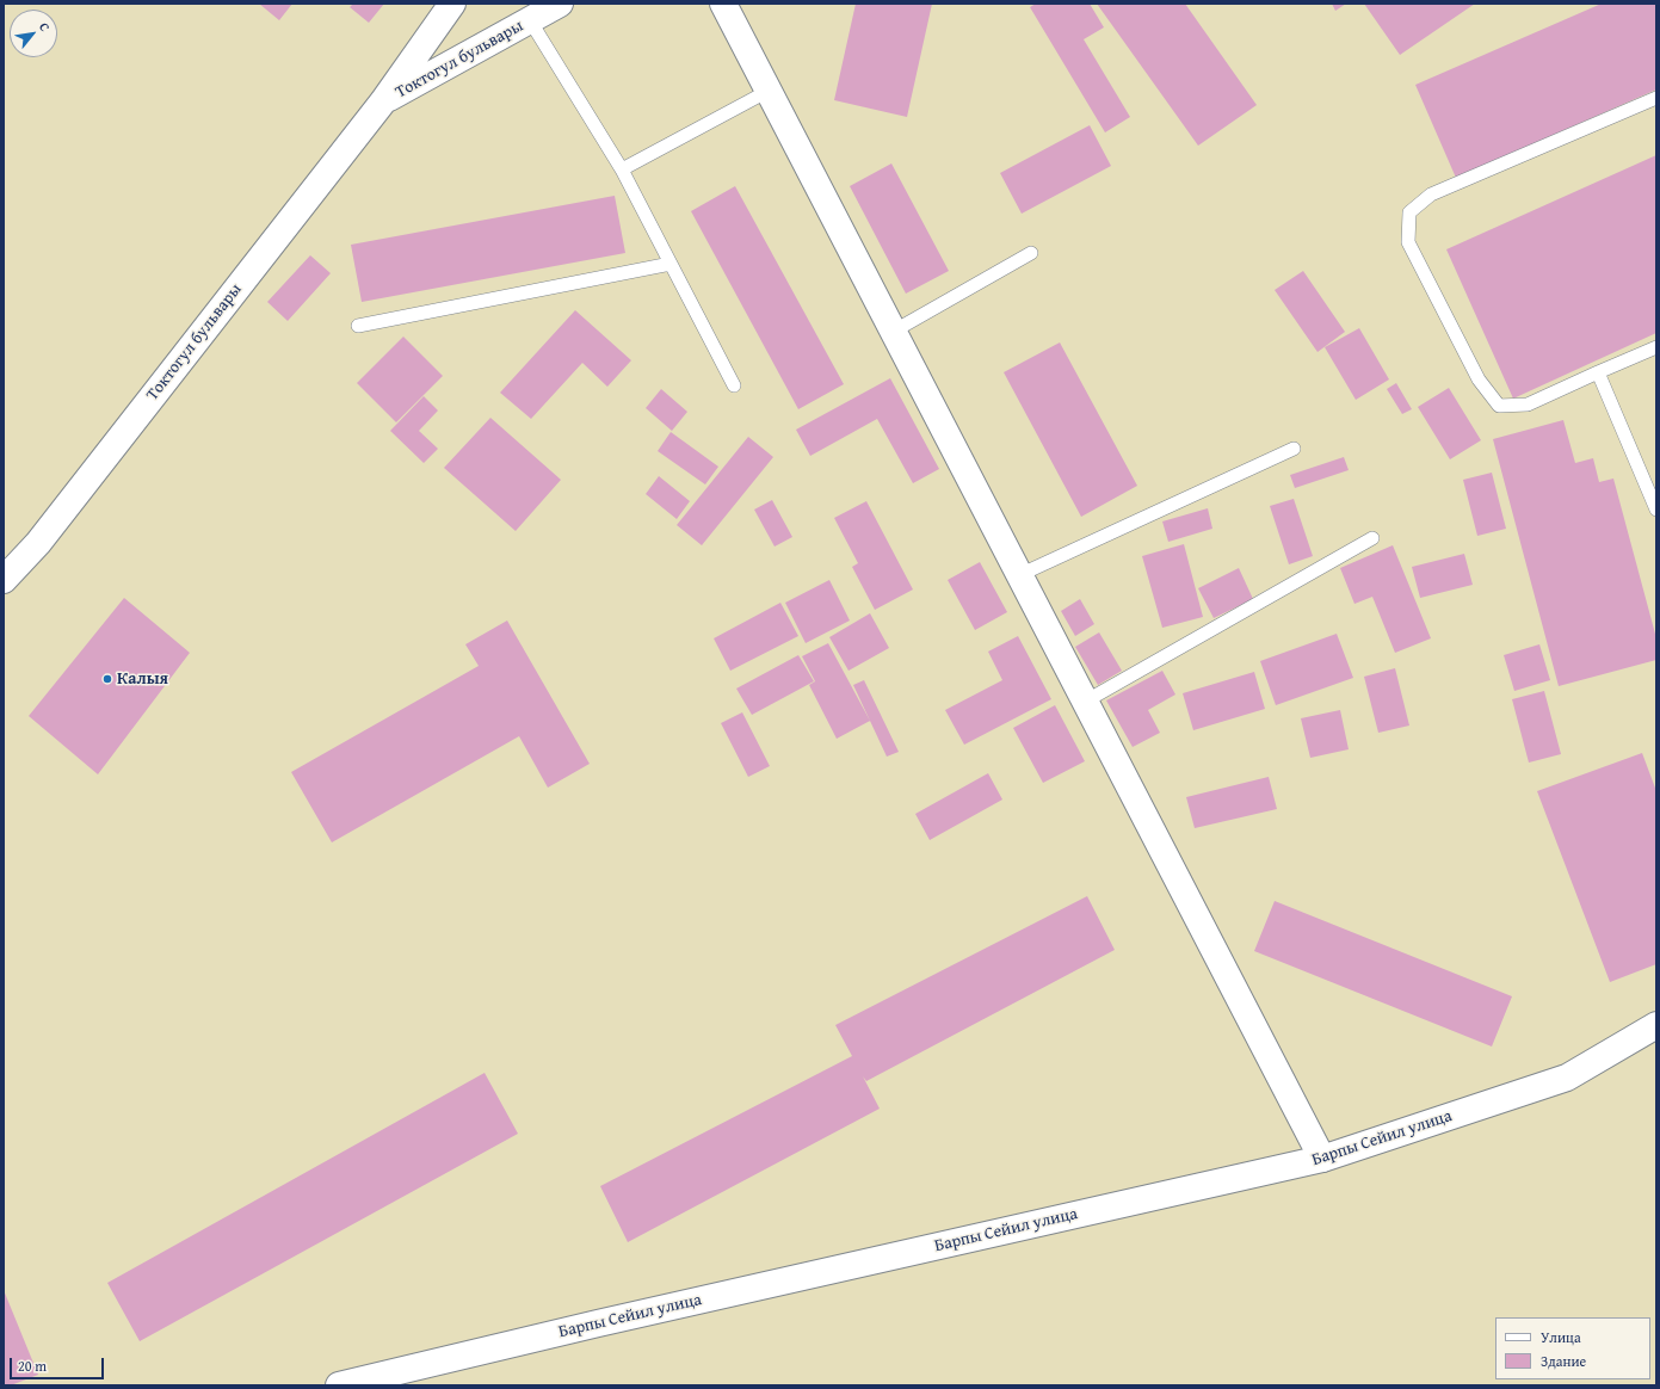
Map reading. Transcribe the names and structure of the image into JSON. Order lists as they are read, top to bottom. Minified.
{"streets":{"street":["Токтогул бульвары","Барпы Сейил улица"]},"places":["Калыя"],"legend":["Улица","Здание"],"scale_bar":"20 m","north":"top right"}
